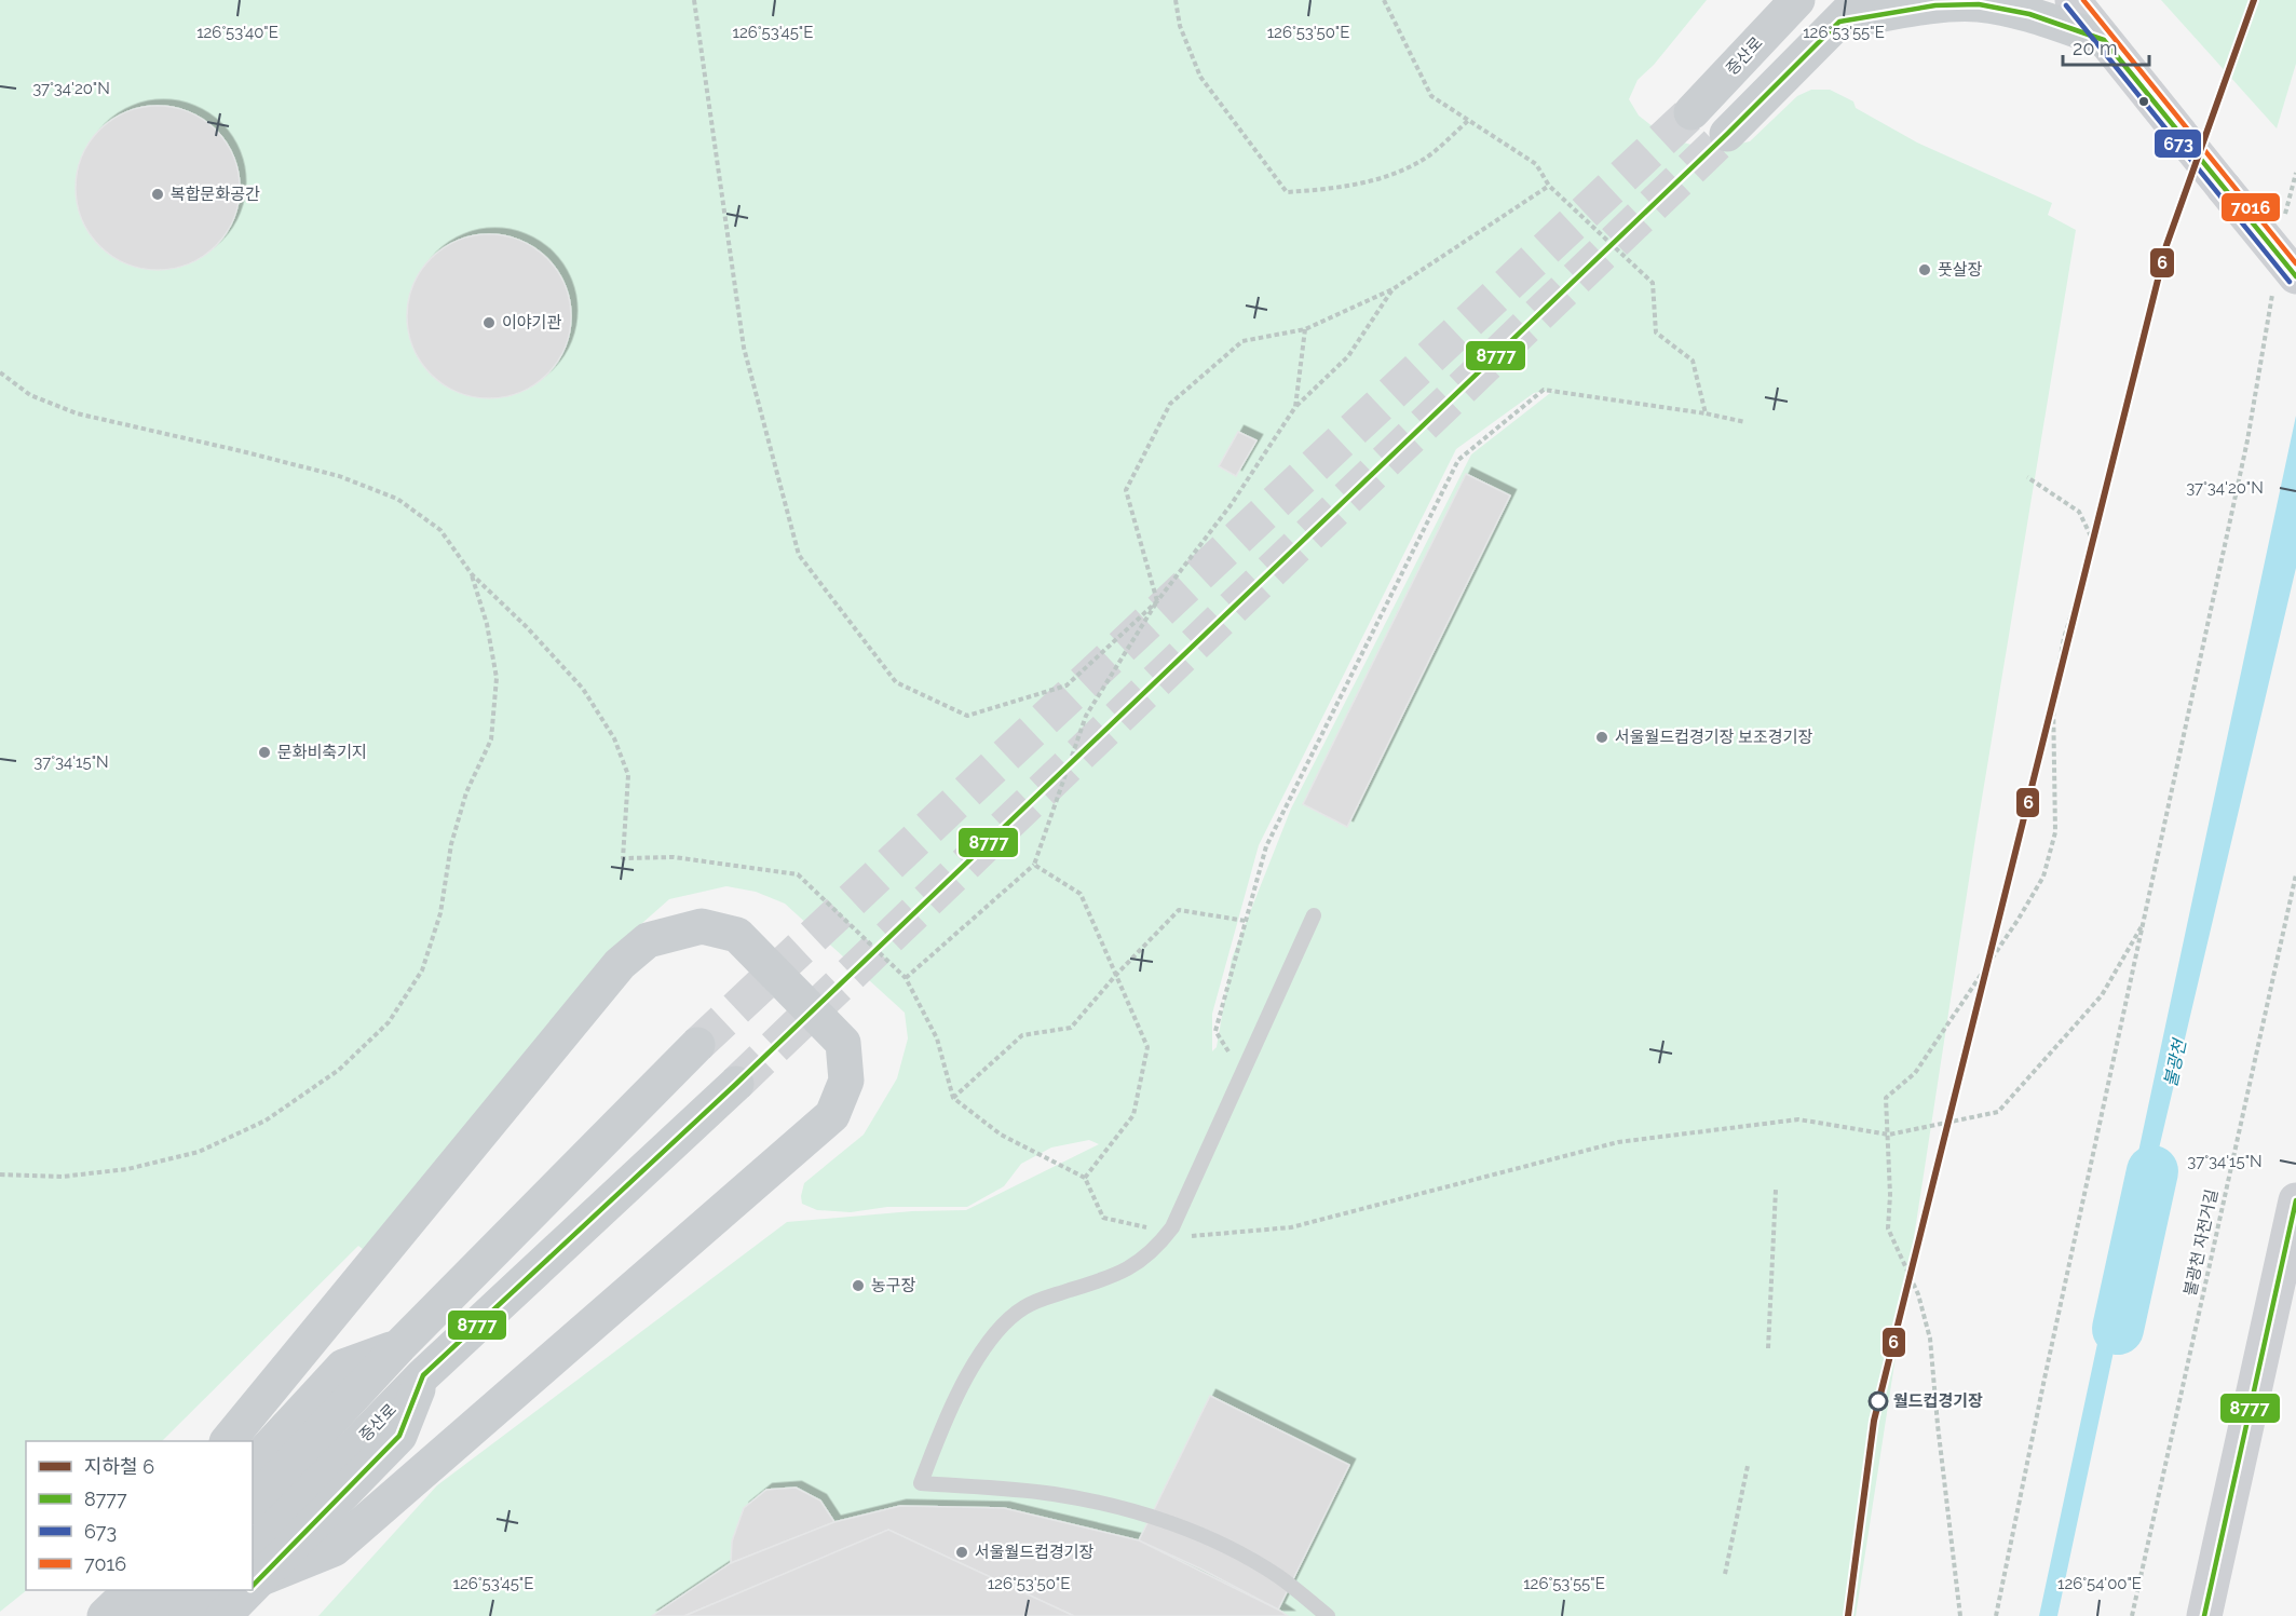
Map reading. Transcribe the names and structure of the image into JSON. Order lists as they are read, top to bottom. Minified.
{"streets":{"main road":["증산로"],"path":["불광천 자전거길"]},"water":["불광천"],"places":["복합문화공간","풋살장","이야기관","서울월드컵경기장 보조경기장","문화비축기지","농구장","월드컵경기장","서울월드컵경기장"],"lines":["metro line 6","transit line 7016","transit line 8777","transit line 673"],"legend":["지하철 6","8777","673","7016"],"scale_bar":"20 m","coordinates":["126°53'40\"E","126°53'45\"E","126°53'50\"E","126°53'55\"E","37°34'20\"N","37°34'15\"N","126°54'00\"E"]}
